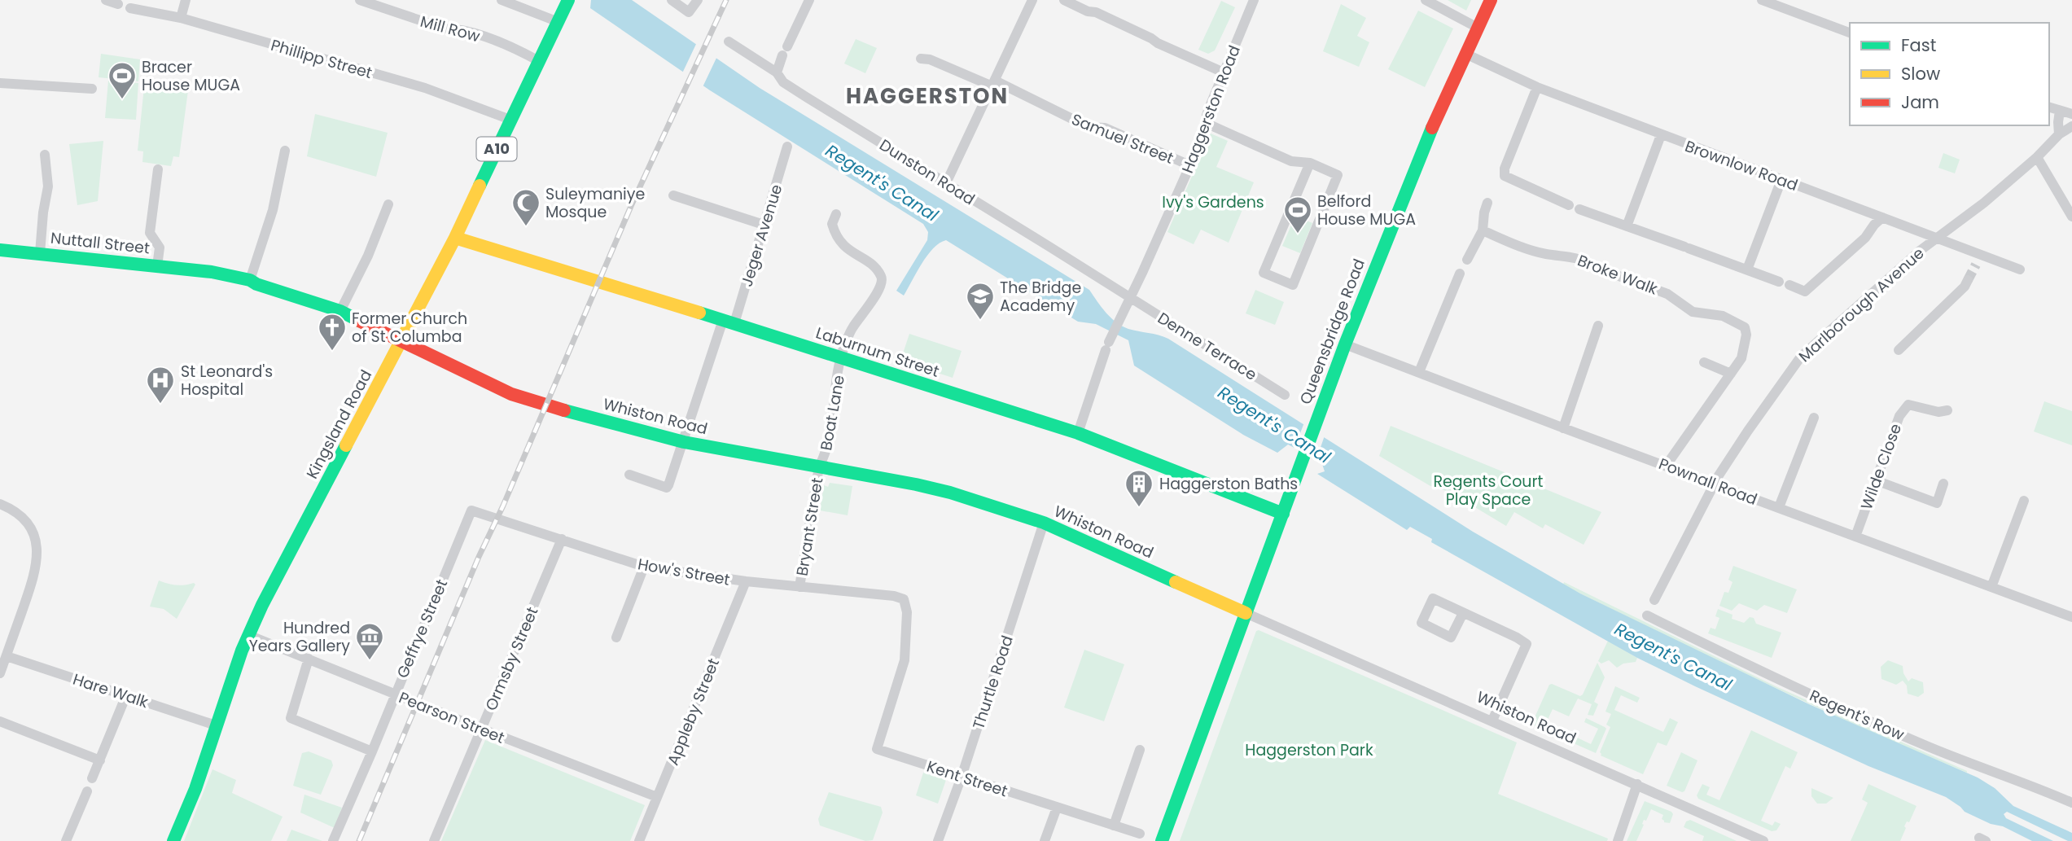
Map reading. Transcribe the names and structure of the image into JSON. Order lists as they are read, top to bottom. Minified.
{"streets":{"main road":["A10","Nuttall Street","Queensbridge Road","Laburnum Street","Whiston Road","Kingsland Road"],"street":["Mill Row","Phillipp Street","Haggerston Road","Samuel Street","Brownlow Road","Dunston Road","Jeger Avenue","Broke Walk","Marlborough Avenue","Denne Terrace","Boat Lane","Wilde Close","Pownall Road","Bryant Street","How's Street","Geffrye Street","Ormsby Street","Thurtle Road","Hare Walk","Appleby Street","Regent's Row","Pearson Street","Kent Street"]},"crossings":[["Mill Row","Kingsland Road"],["Phillipp Street","Kingsland Road"],["Haggerston Road","Samuel Street"],["Haggerston Road","Dunston Road"],["Haggerston Road","Denne Terrace"],["Haggerston Road","Laburnum Street"],["Brownlow Road","Marlborough Avenue"],["Brownlow Road","Queensbridge Road"],["Dunston Road","Denne Terrace"],["Jeger Avenue","Laburnum Street"],["Jeger Avenue","Whiston Road"],["Nuttall Street","Whiston Road"],["Nuttall Street","Kingsland Road"],["Marlborough Avenue","Pownall Road"],["Queensbridge Road","Laburnum Street"],["Queensbridge Road","Whiston Road"],["Queensbridge Road","Pownall Road"],["Laburnum Street","Boat Lane"],["Laburnum Street","Kingsland Road"],["Boat Lane","Whiston Road"],["Boat Lane","Bryant Street"],["Whiston Road","Kingsland Road"],["Whiston Road","Bryant Street"],["Whiston Road","Thurtle Road"],["Kingsland Road","Hare Walk"],["Kingsland Road","Pearson Street"],["Wilde Close","Pownall Road"],["Bryant Street","How's Street"],["How's Street","Geffrye Street"],["How's Street","Ormsby Street"],["How's Street","Appleby Street"],["How's Street","Kent Street"],["Geffrye Street","Pearson Street"],["Ormsby Street","Pearson Street"],["Thurtle Road","Kent Street"],["Appleby Street","Pearson Street"]],"districts":["HAGGERSTON"],"water":["Regent's Canal"],"parks":["Ivy's Gardens","Regents Court Play Space","Haggerston Park"],"places":{"sports":["Bracer House MUGA","Belford House MUGA"],"mosque":["Suleymaniye Mosque"],"school or university":["The Bridge Academy"],"church":["Former Church of St Columba"],"hospital":["St Leonard's Hospital"],"building":["Haggerston Baths"],"museum":["Hundred Years Gallery"]},"legend":["Fast","Slow","Jam"]}
